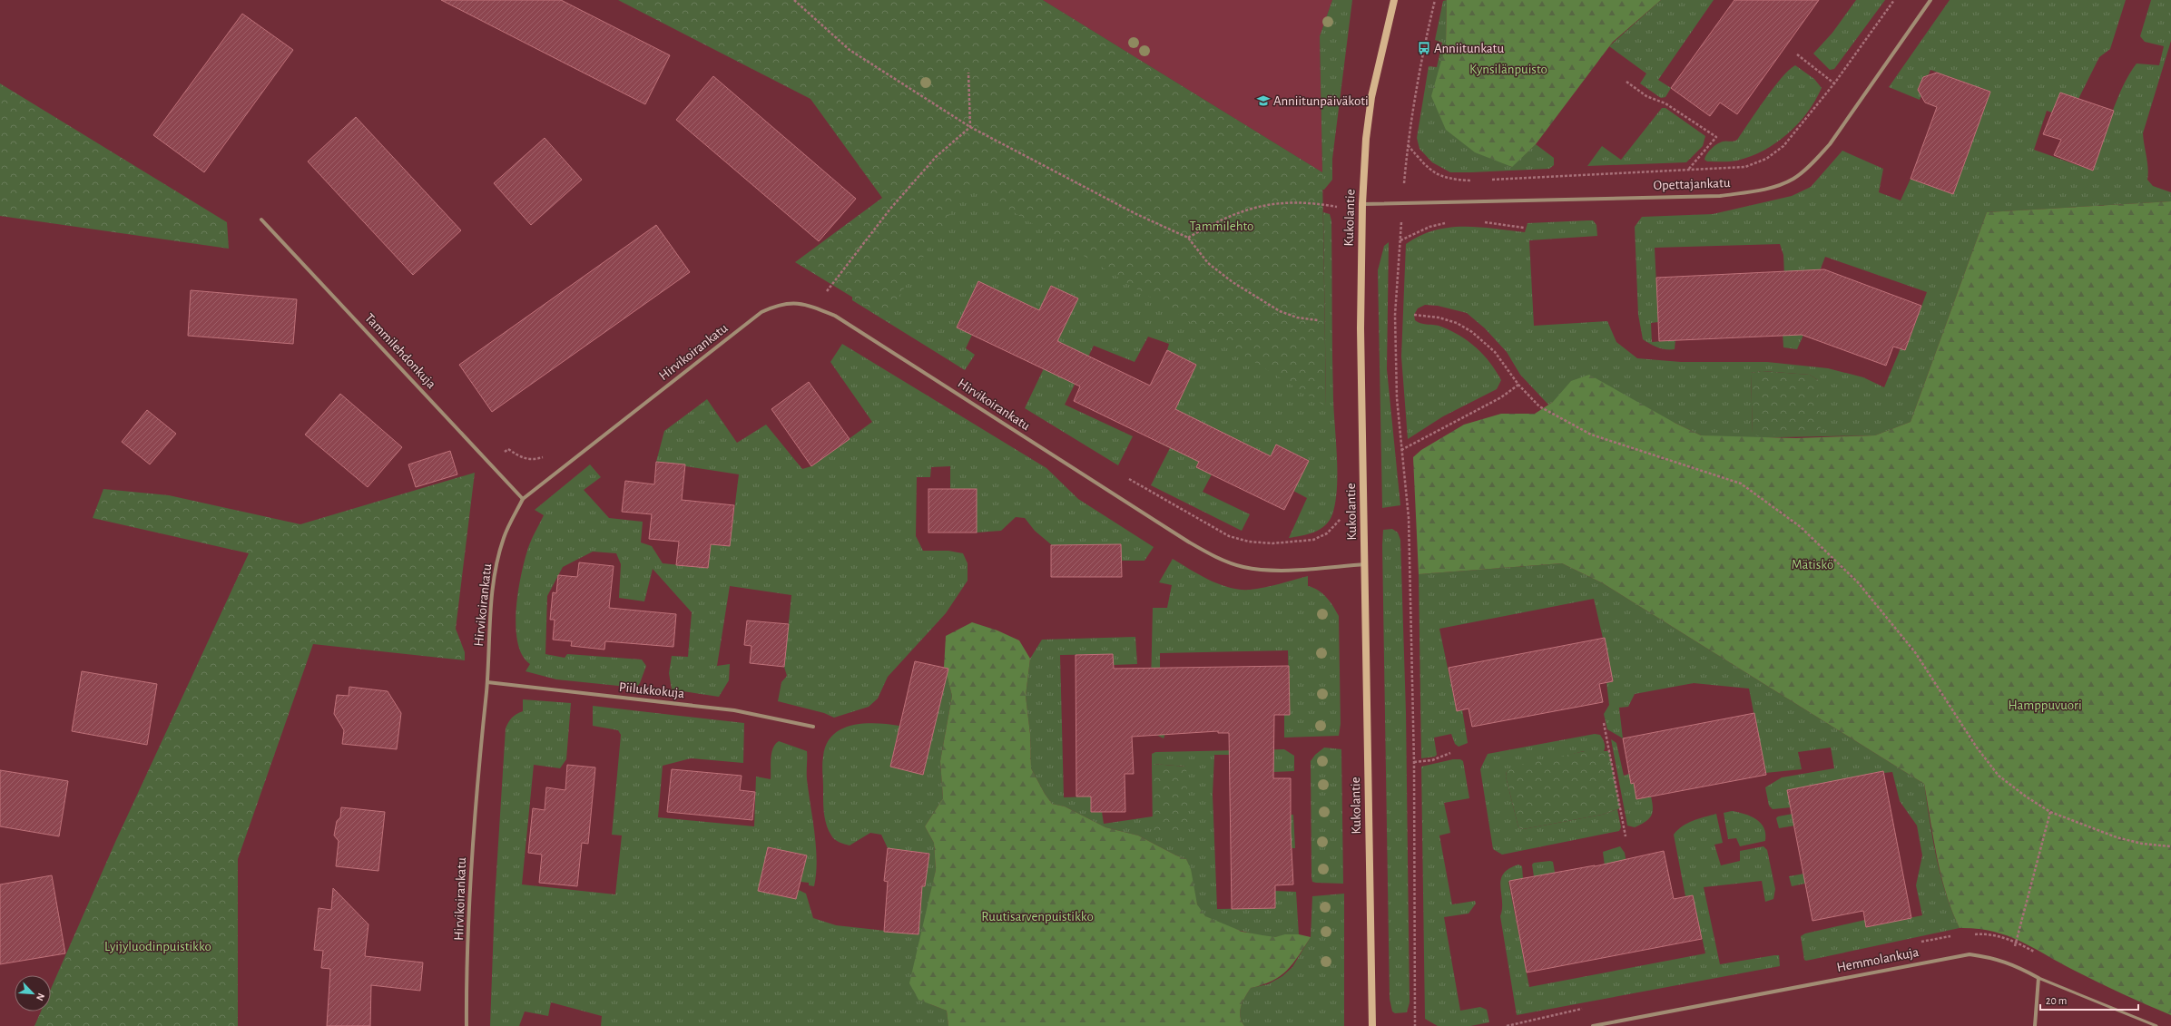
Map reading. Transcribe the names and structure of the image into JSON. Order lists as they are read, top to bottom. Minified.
{"streets":{"street":["Opettajankatu","Kukolantie","Tammilehdonkuja","Hirvikoirankatu","Piilukkokuja","Hemmolankuja"]},"crossings":[["Opettajankatu","Kukolantie"],["Kukolantie","Hirvikoirankatu"],["Tammilehdonkuja","Hirvikoirankatu"],["Hirvikoirankatu","Piilukkokuja"]],"parks":["Kynsilänpuisto","Tammilehto","Mätiskö","Hamppuvuori","Ruutisarvenpuistikko","Lyijyluodinpuistikko"],"places":{"bus stop":["Anniitunkatu"],"school or university":["Anniitunpäiväkoti"]},"scale_bar":"20 m","north":"bottom right"}
